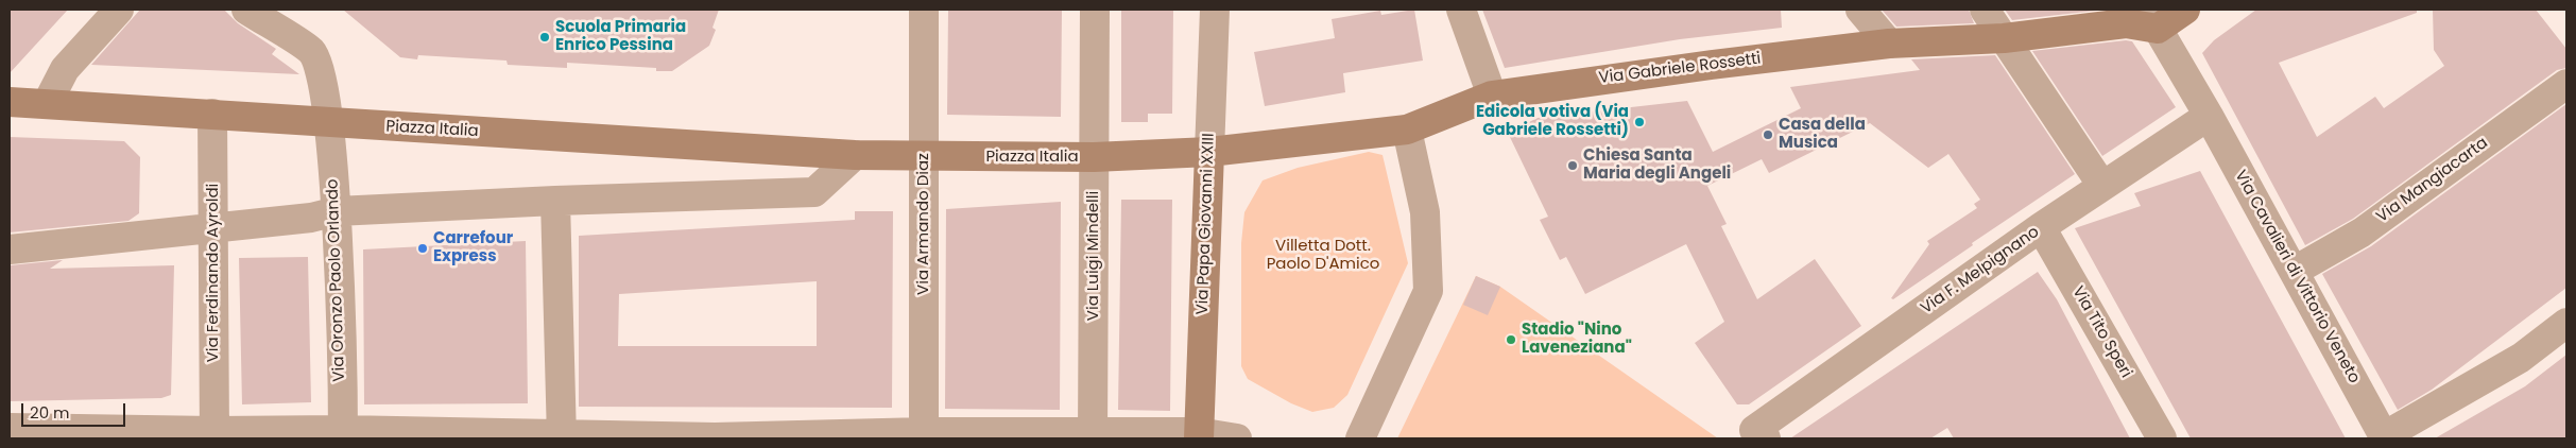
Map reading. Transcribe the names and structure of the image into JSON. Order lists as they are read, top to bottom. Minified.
{"streets":{"street":["Via Gabriele Rossetti","Piazza Italia","Via Mangiacarta","Via Armando Diaz","Via Papa Giovanni XXIII","Via Luigi Mindelli","Via F. Melpignano","Via Ferdinando Ayroldi","Via Cavalieri di Vittorio Veneto","Via Oronzo Paolo Orlando","Via Tito Speri"]},"crossings":[["Via Gabriele Rossetti","Piazza Italia"],["Via Gabriele Rossetti","Via Papa Giovanni XXIII"],["Via Gabriele Rossetti","Via Cavalieri di Vittorio Veneto"],["Piazza Italia","Via Armando Diaz"],["Piazza Italia","Via Papa Giovanni XXIII"],["Piazza Italia","Via Luigi Mindelli"],["Piazza Italia","Via Ferdinando Ayroldi"],["Piazza Italia","Via Oronzo Paolo Orlando"],["Via Mangiacarta","Via Cavalieri di Vittorio Veneto"],["Via F. Melpignano","Via Cavalieri di Vittorio Veneto"],["Via F. Melpignano","Via Tito Speri"]],"parks":["Villetta Dott. Paolo D'Amico"],"places":["Scuola Primaria Enrico Pessina","Edicola votiva (Via Gabriele Rossetti)","Casa della Musica","Chiesa Santa Maria degli Angeli","Carrefour Express","Stadio \"Nino Laveneziana\""],"scale_bar":"20 m"}
